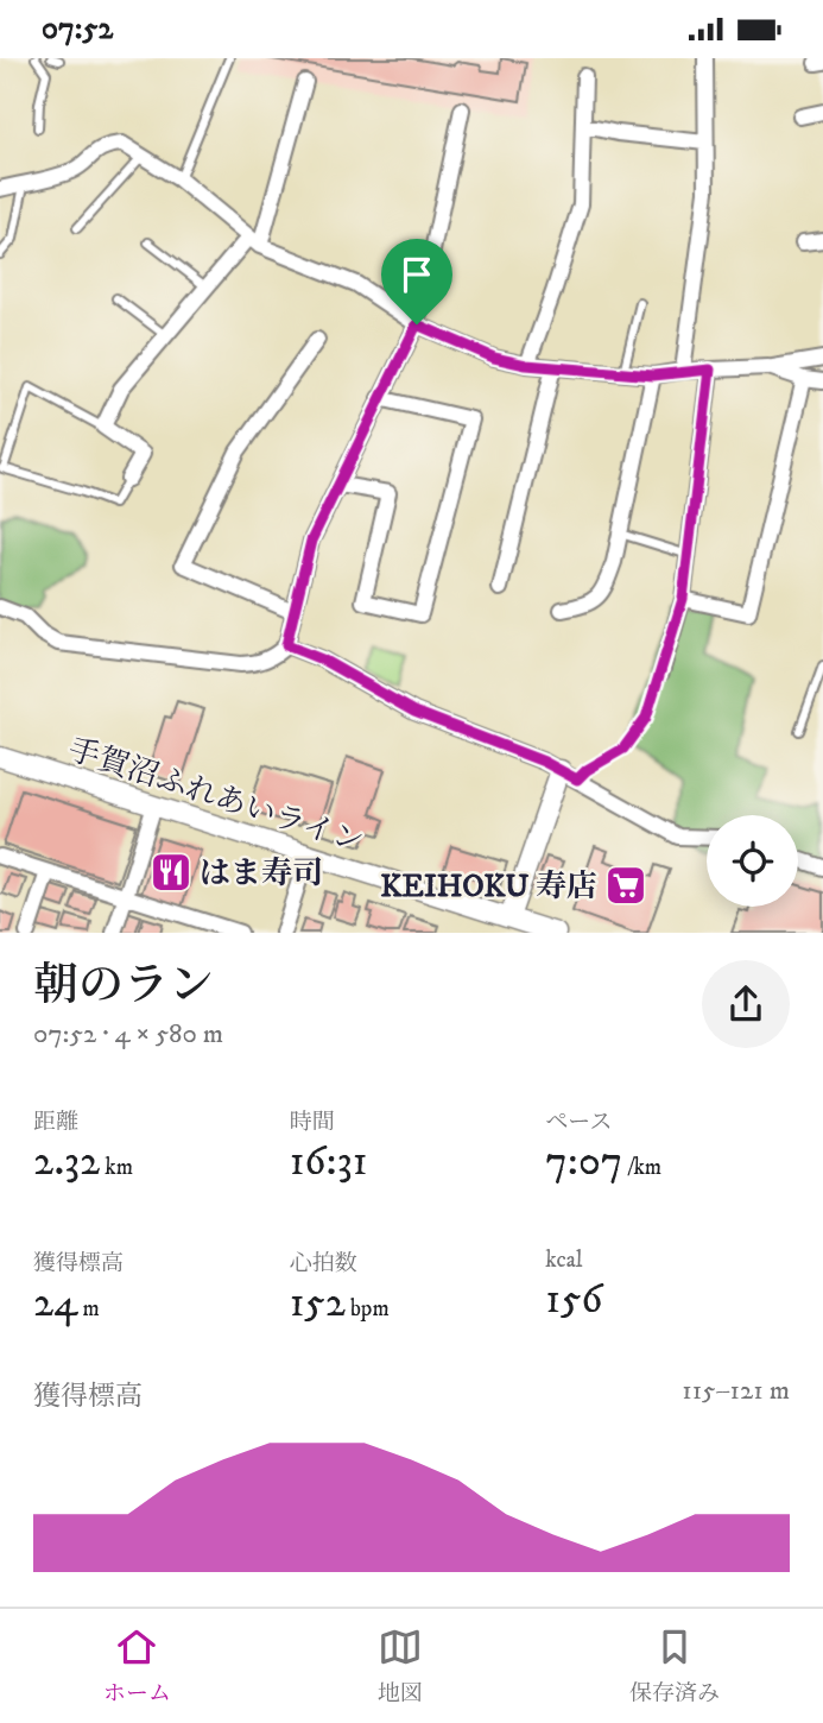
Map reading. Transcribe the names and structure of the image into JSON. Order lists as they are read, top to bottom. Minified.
{"streets":{"street":["手賀沼ふれあいライン"]},"places":{"restaurant":["はま寿司"],"supermarket":["KEIHOKU 寿店"]},"page":{"status":"07:52","heading":["朝のラン","07:52 · 4 × 580 m"],"stats":[["距離","2.32 km"],["時間","16:31"],["ペース","7:07 /km"],["獲得標高","24 m"],["心拍数","152 bpm"],["kcal","156"]],"chart":["獲得標高","115–121 m"],"tabs":["ホーム","地図","保存済み"]}}
